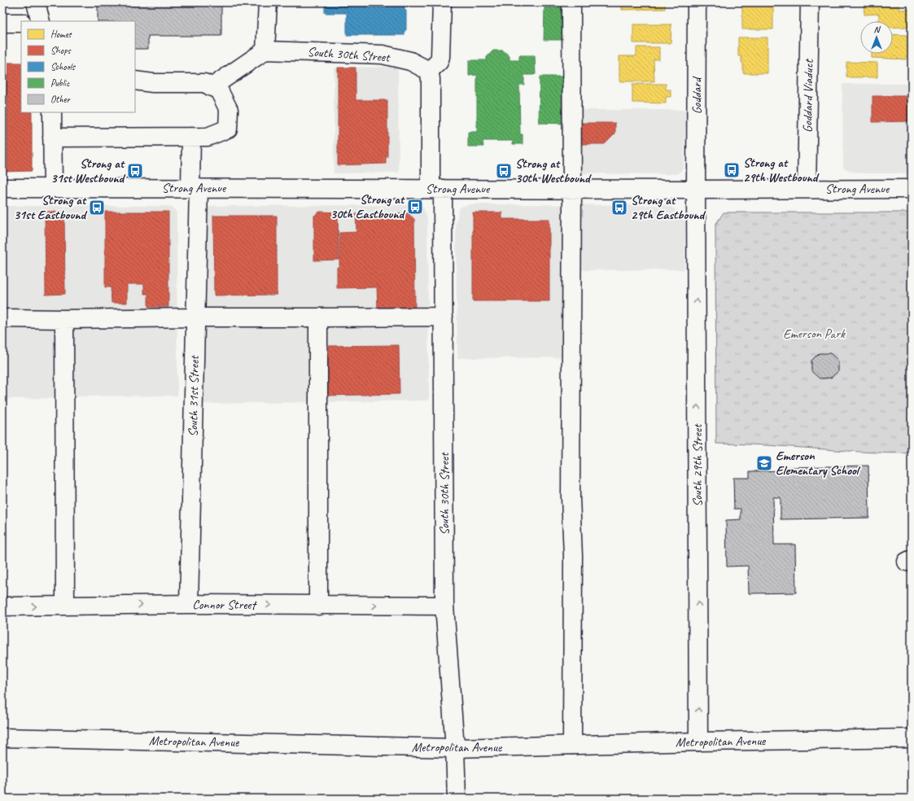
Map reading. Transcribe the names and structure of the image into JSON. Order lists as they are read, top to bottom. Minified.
{"streets":{"street":["South 30th Street","Goddard","Goddard Viaduct","Strong Avenue","South 31st Street","South 29th Street","Connor Street","Metropolitan Avenue"]},"crossings":[["South 30th Street","Strong Avenue"],["South 30th Street","Connor Street"],["South 30th Street","Metropolitan Avenue"],["Goddard","Strong Avenue"],["Goddard","South 29th Street"],["Goddard Viaduct","Strong Avenue"],["Strong Avenue","South 31st Street"],["Strong Avenue","South 29th Street"],["South 31st Street","Connor Street"],["South 29th Street","Metropolitan Avenue"]],"one_way":["Connor Street"],"parks":["Emerson Park"],"places":{"bus stop":["Strong at 29th Westbound","Strong at 31st Westbound","Strong at 30th Westbound","Strong at 30th Eastbound","Strong at 31st Eastbound","Strong at 29th Eastbound"],"school or university":["Emerson Elementary School"]},"legend":["Homes","Shops","Schools","Public","Other"],"north":"top"}
